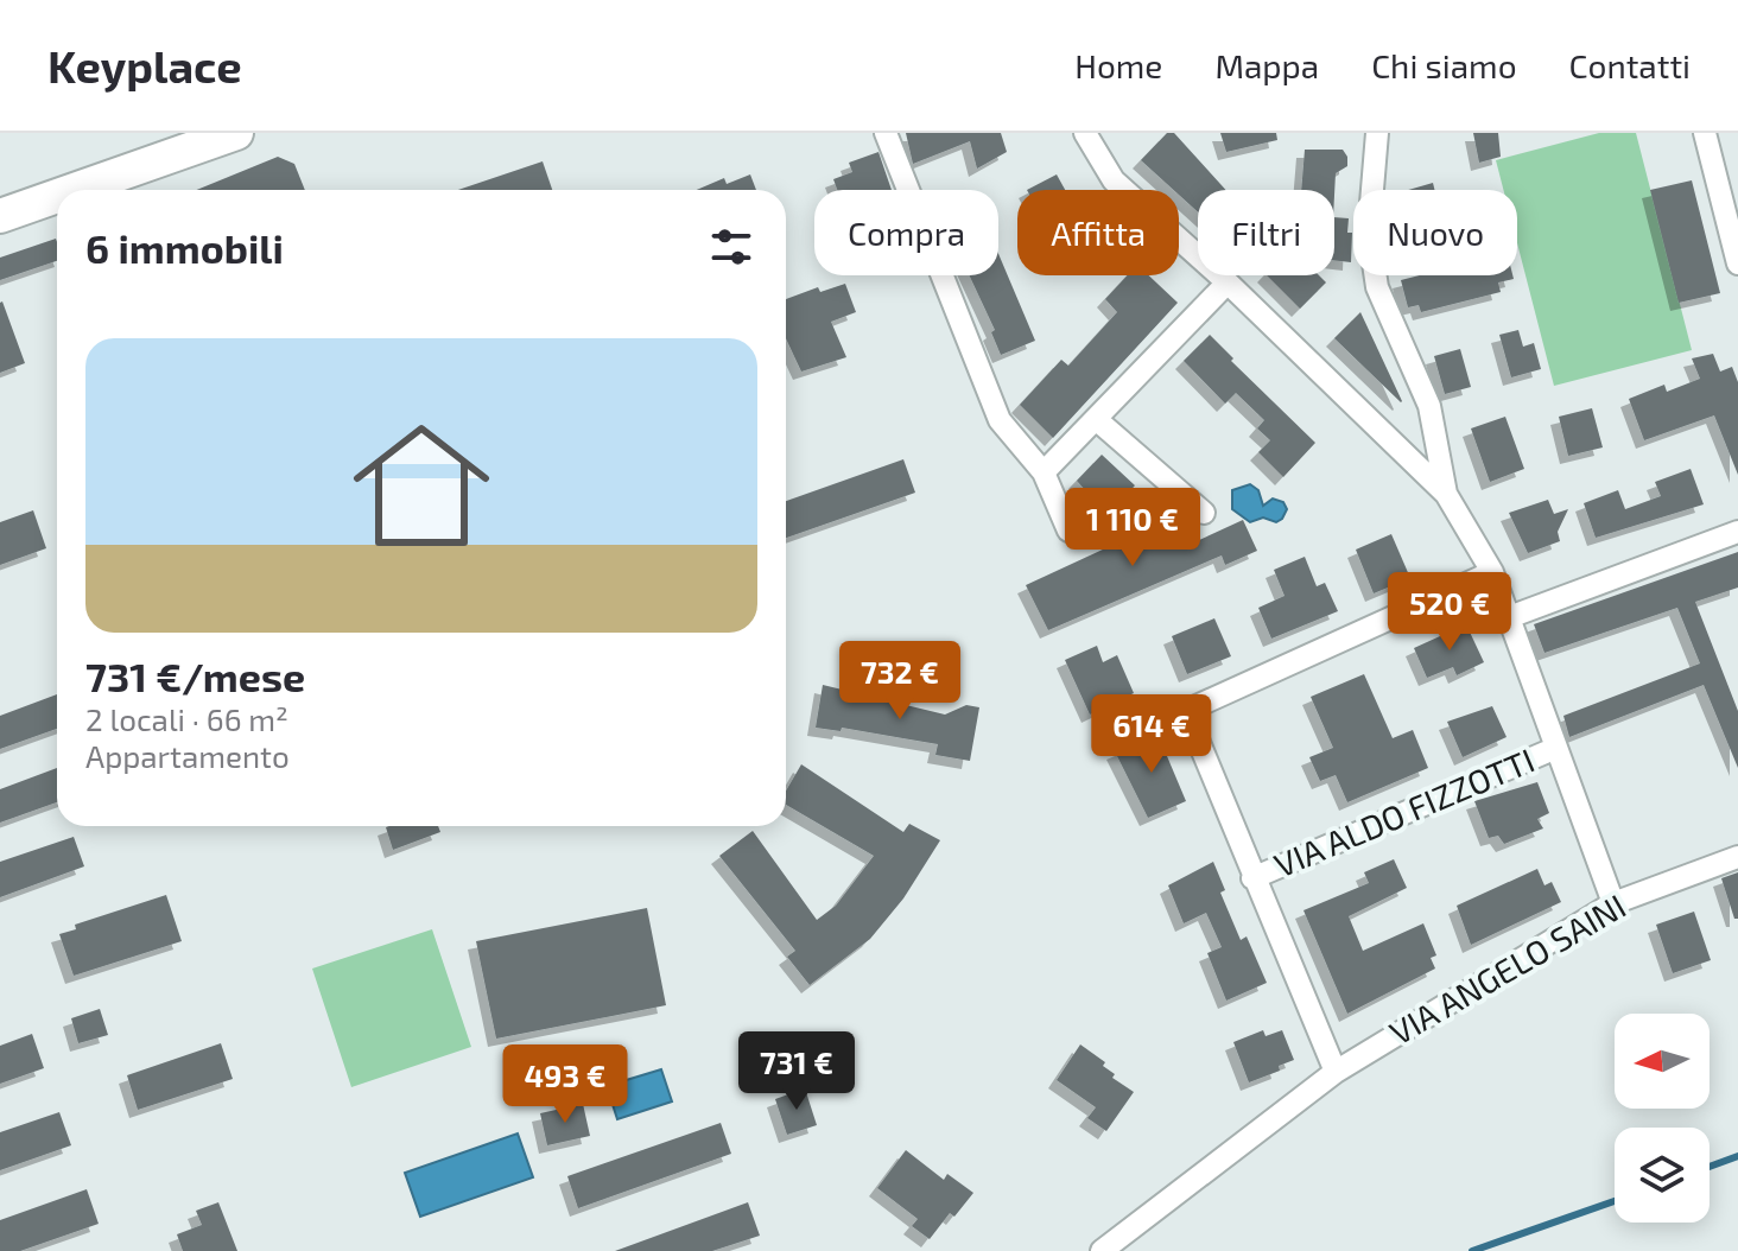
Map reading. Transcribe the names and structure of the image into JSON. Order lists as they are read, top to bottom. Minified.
{"streets":{"street":["VIA ALDO FIZZOTTI","VIA ANGELO SAINI"]},"north":"left","page":{"header":"Keyplace","nav":["Home","Mappa","Chi siamo","Contatti"],"chip":["Compra","Affitta","Filtri","Nuovo"],"heading":"6 immobili","list":[{"name":"731 €/mese","note":"2 locali · 66 m² · Appartamento"}],"price":["1 110 €","520 €","732 €","614 €","731 €","493 €"]}}
